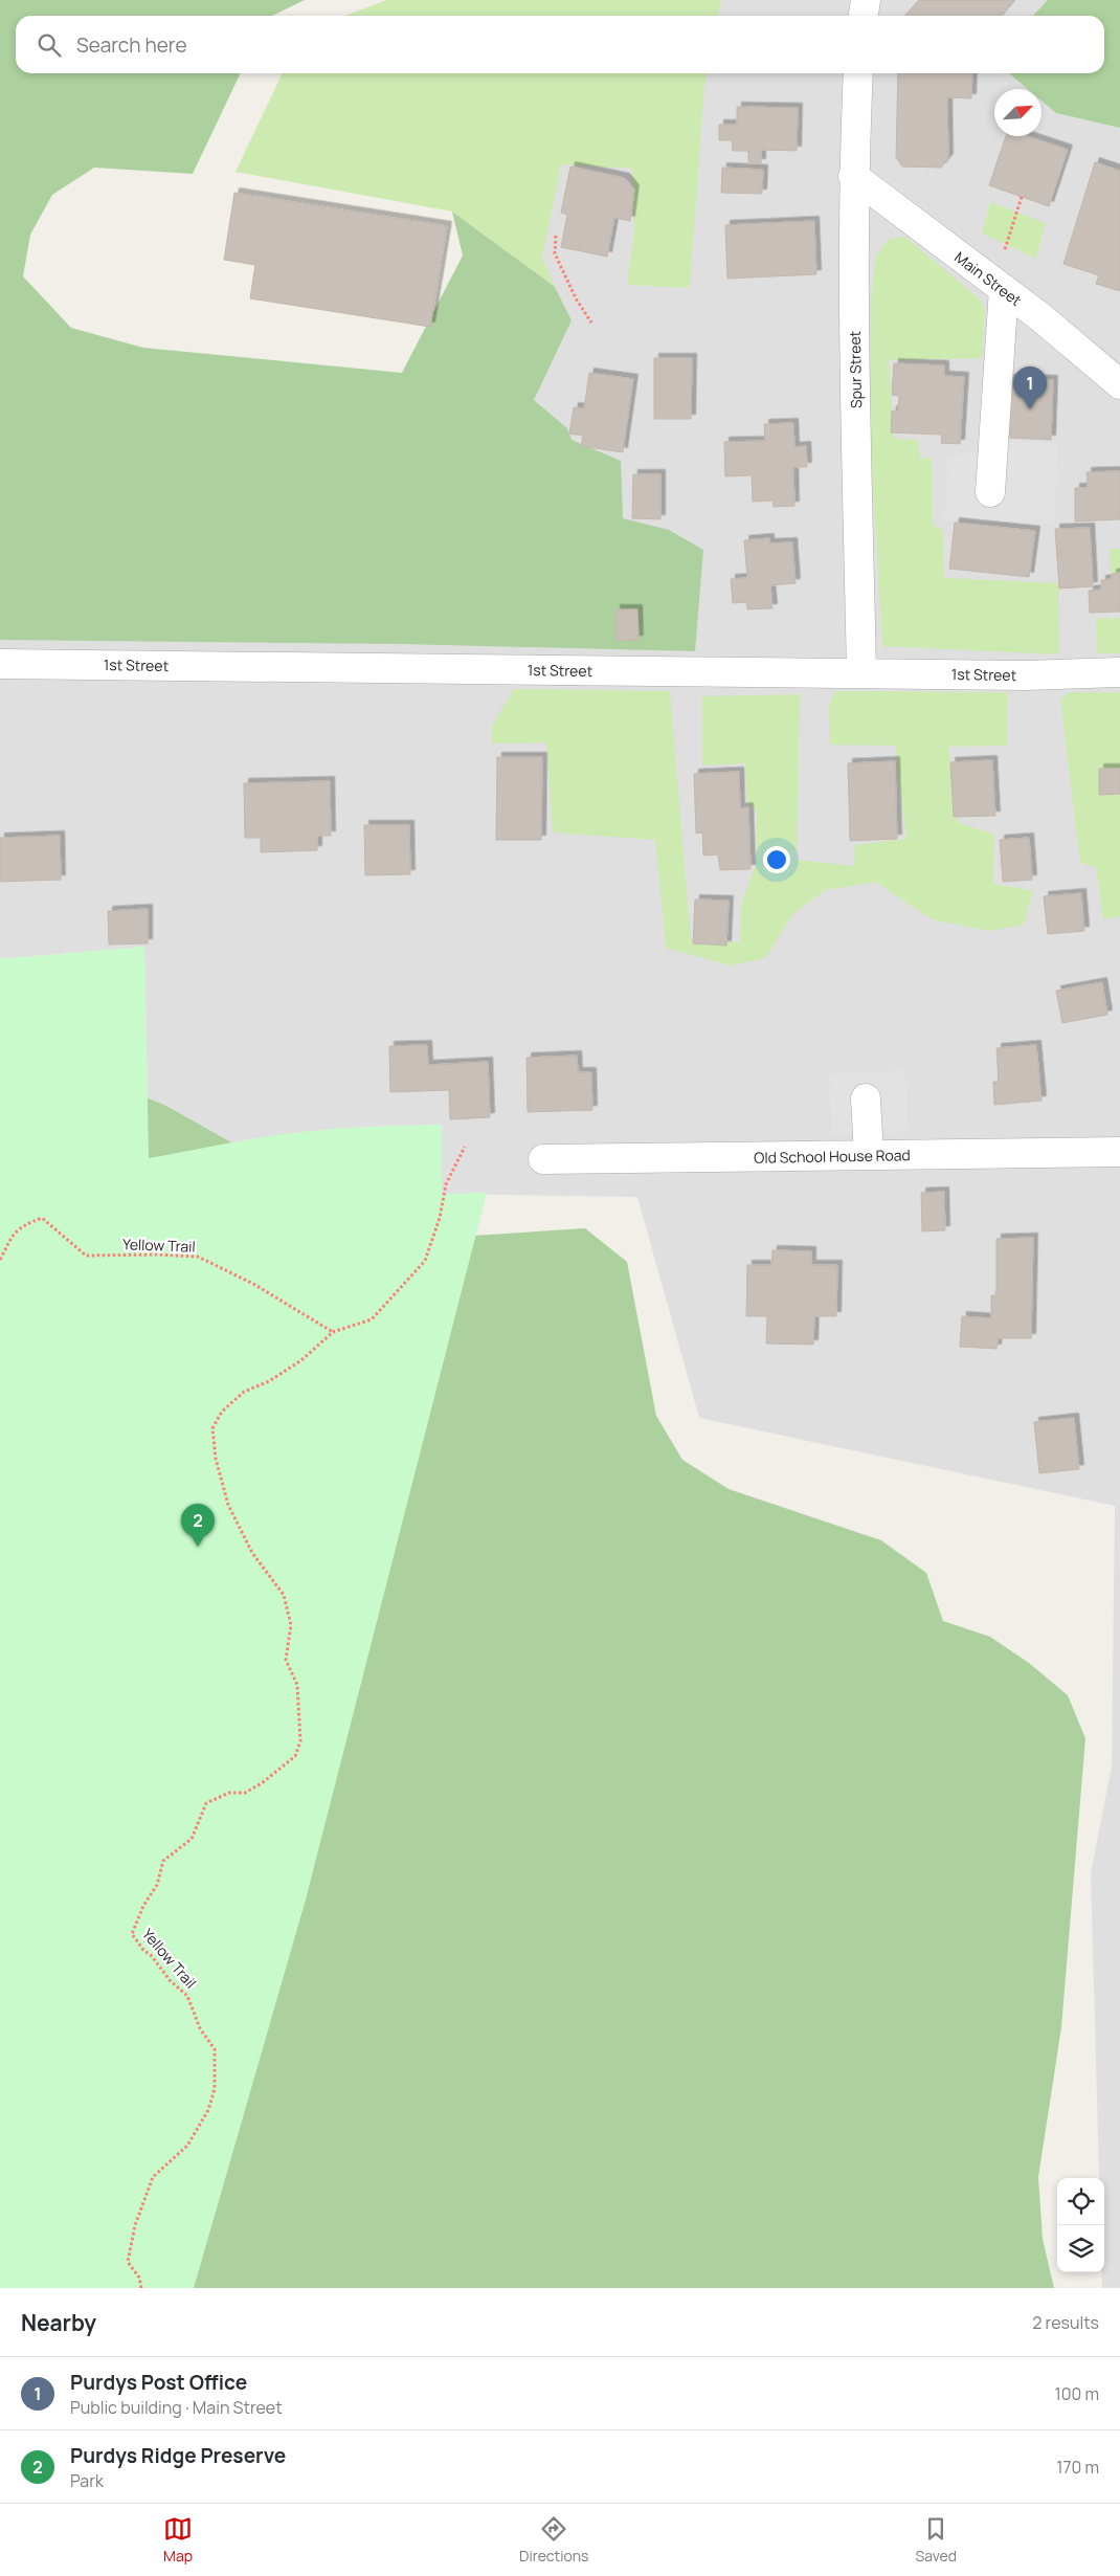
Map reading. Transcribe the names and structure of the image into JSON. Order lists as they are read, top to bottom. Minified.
{"streets":{"street":["Main Street","Spur Street","1st Street","Old School House Road"],"path":["Yellow Trail"]},"crossings":[["Main Street","Spur Street"],["Spur Street","1st Street"]],"north":"top right","page":{"search":"Search here","pins":["1","2"],"heading":["Nearby","2 results"],"list":[{"mark":"1","name":"Purdys Post Office","note":"Public building · Main Street","value":"100 m"},{"mark":"2","name":"Purdys Ridge Preserve","note":"Park","value":"170 m"}],"nav":["Map","Directions","Saved"]}}
